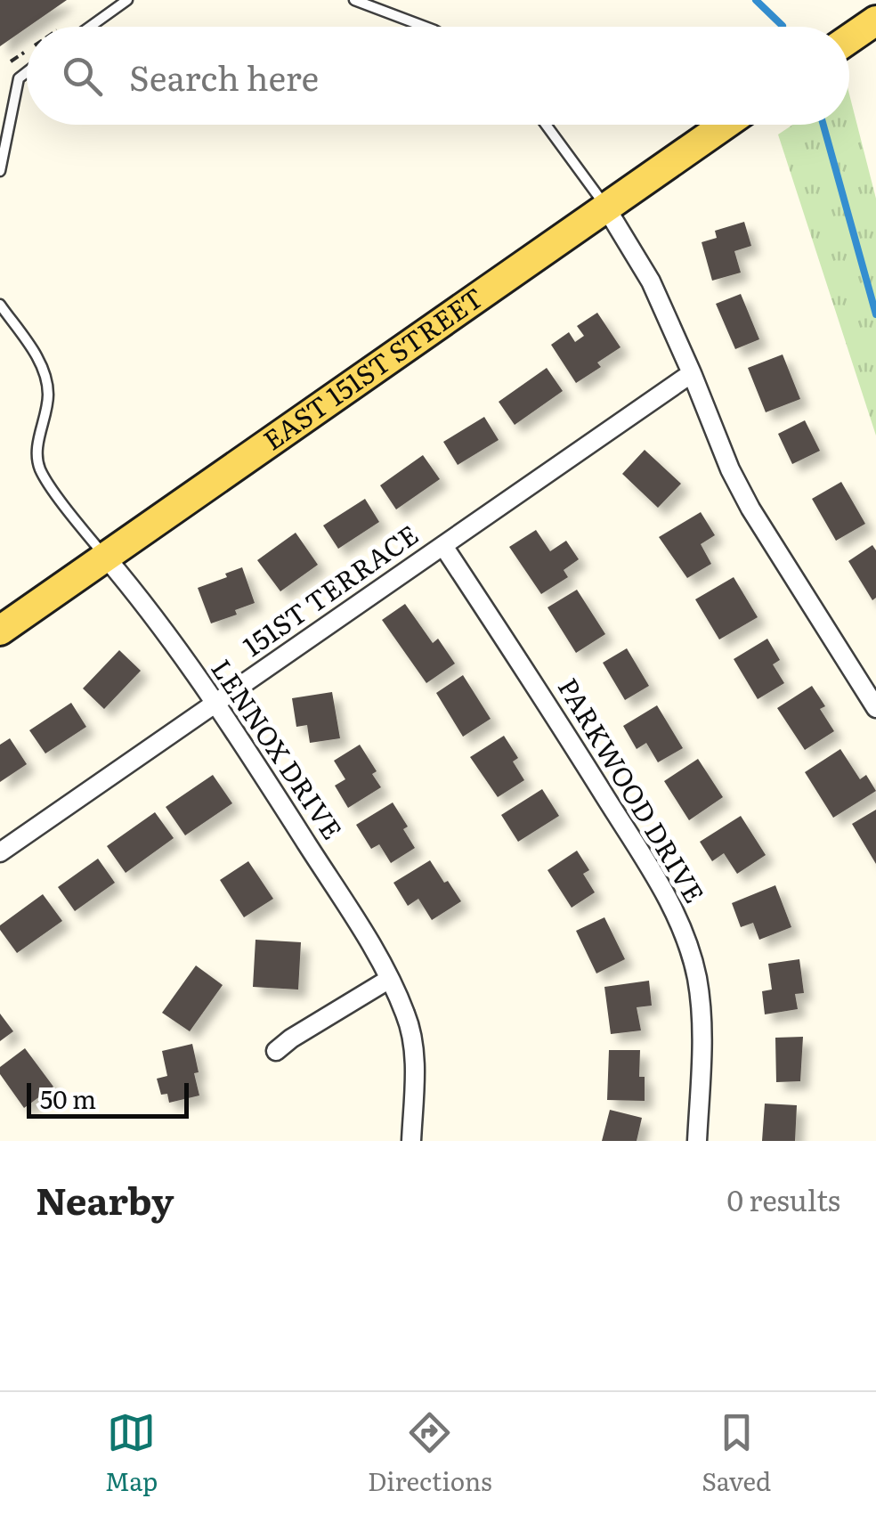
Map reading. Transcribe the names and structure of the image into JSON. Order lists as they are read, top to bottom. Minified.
{"streets":{"main road":["EAST 151ST STREET"],"street":["151ST TERRACE","LENNOX DRIVE","PARKWOOD DRIVE"]},"crossings":[["EAST 151ST STREET","LENNOX DRIVE"],["151ST TERRACE","LENNOX DRIVE"],["151ST TERRACE","PARKWOOD DRIVE"]],"scale_bar":"50 m","page":{"search":"Search here","scale":"50 m","heading":["Nearby","0 results"],"nav":["Map","Directions","Saved"]}}
